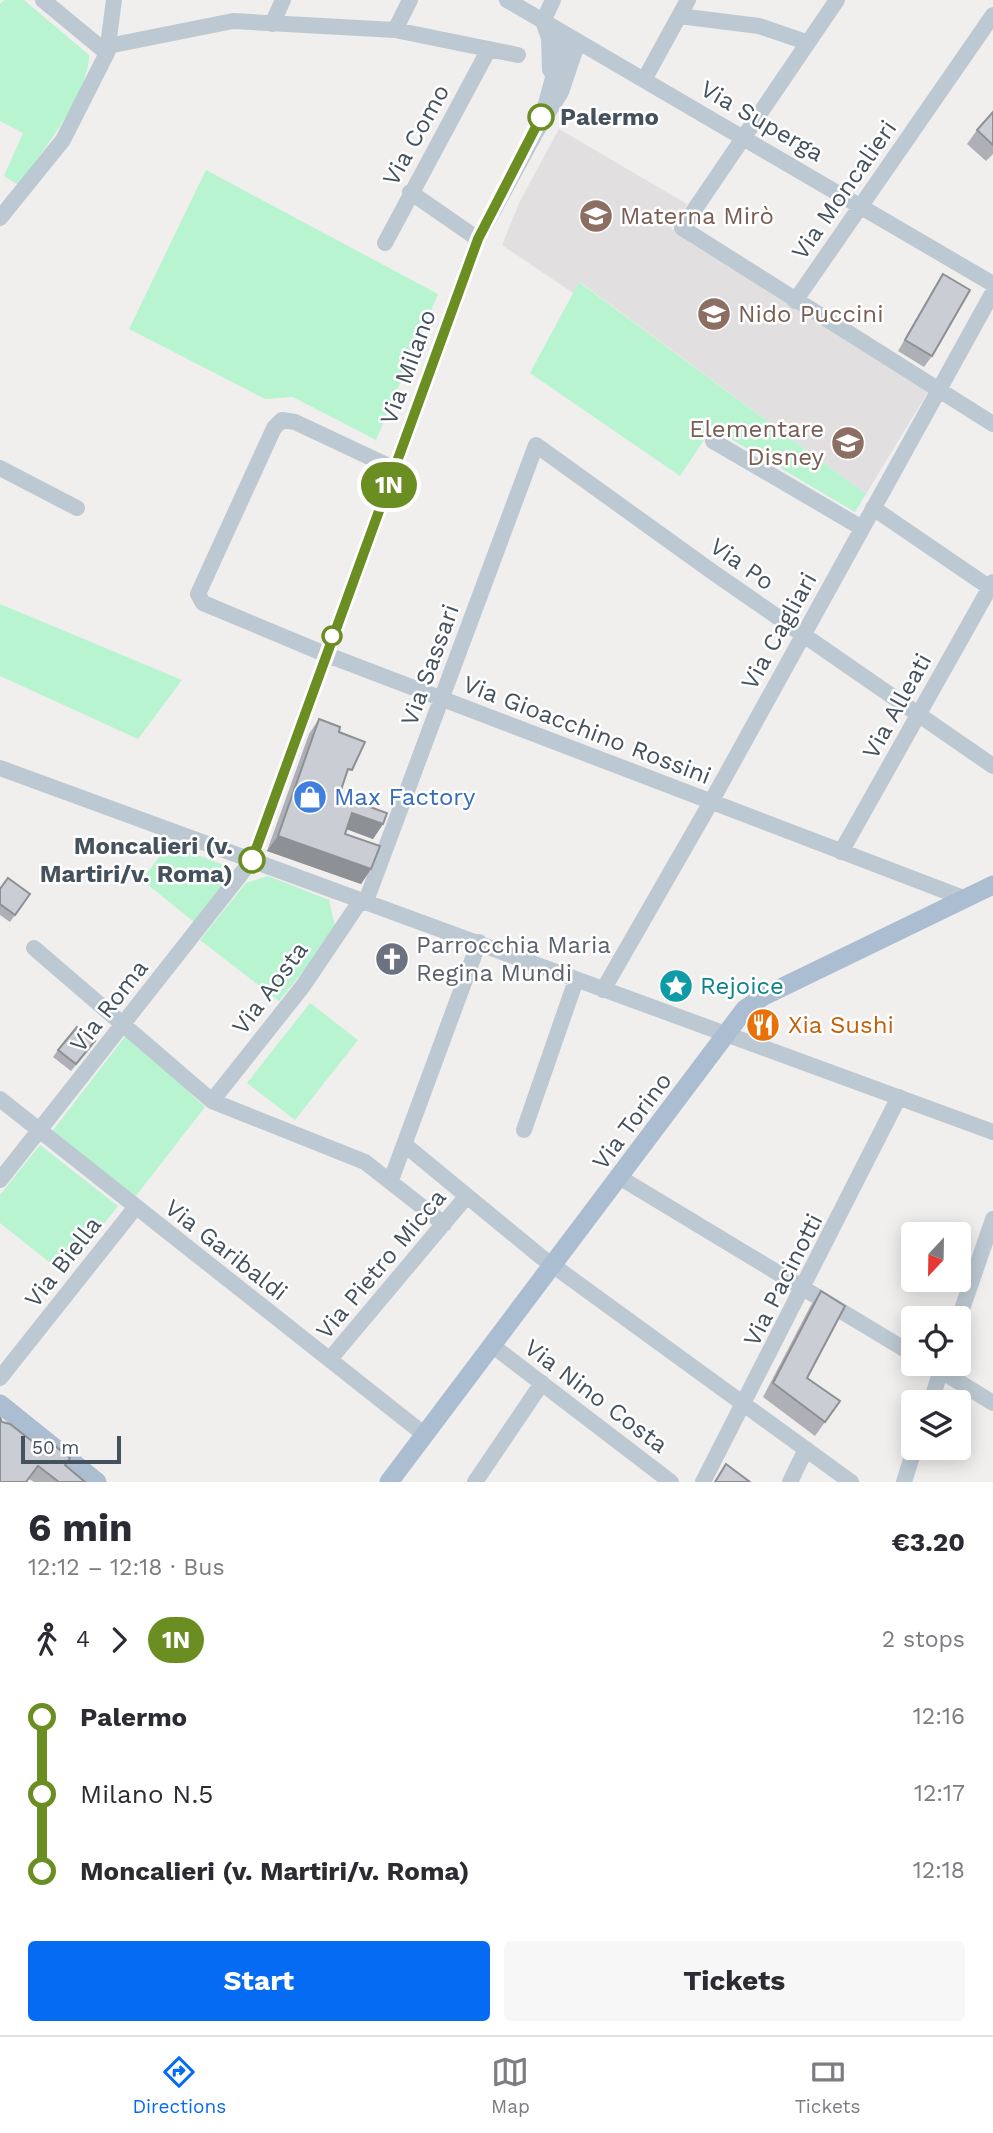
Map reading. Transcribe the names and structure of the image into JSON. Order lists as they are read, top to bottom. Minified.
{"streets":{"main road":["Via Torino"],"street":["Via Superga","Via Como","Via Moncalieri","Via Milano","Via Po","Via Cagliari","Via Sassari","Via Alleati","Via Gioacchino Rossini","Via Aosta","Via Roma","Via Garibaldi","Via Biella","Via Pietro Micca","Via Pacinotti","Via Nino Costa"]},"crossings":[["Via Superga","Via Moncalieri"],["Via Superga","Via Milano"],["Via Milano","Via Gioacchino Rossini"],["Via Milano","Via Roma"],["Via Po","Via Cagliari"],["Via Po","Via Sassari"],["Via Po","Via Alleati"],["Via Cagliari","Via Gioacchino Rossini"],["Via Sassari","Via Gioacchino Rossini"],["Via Sassari","Via Aosta"],["Via Alleati","Via Gioacchino Rossini"],["Via Gioacchino Rossini","Via Torino"],["Via Roma","Via Garibaldi"],["Via Torino","Via Garibaldi"],["Via Torino","Via Nino Costa"],["Via Garibaldi","Via Biella"],["Via Garibaldi","Via Pietro Micca"]],"places":{"other":["Palermo","Moncalieri (v. Martiri/v. Roma)"],"school or university":["Materna Mirò","Nido Puccini","Elementare Disney"],"shop":["Max Factory"],"church":["Parrocchia Maria Regina Mundi"],"place":["Rejoice"],"restaurant":["Xia Sushi"]},"lines":["bus line 1N"],"scale_bar":"50 m","north":"bottom","page":{"on_map":"1N","scale":"50 m","heading":["6 min","12:12 – 12:18 · Bus","€3.20"],"legs":["4","1N","2 stops"],"list":[{"name":"Palermo","value":"12:16"},{"name":"Milano N.5","value":"12:17"},{"name":"Moncalieri (v. Martiri/v. Roma)","value":"12:18"}],"buttons":["Start","Tickets"],"tabs":["Directions","Map","Tickets"]}}
